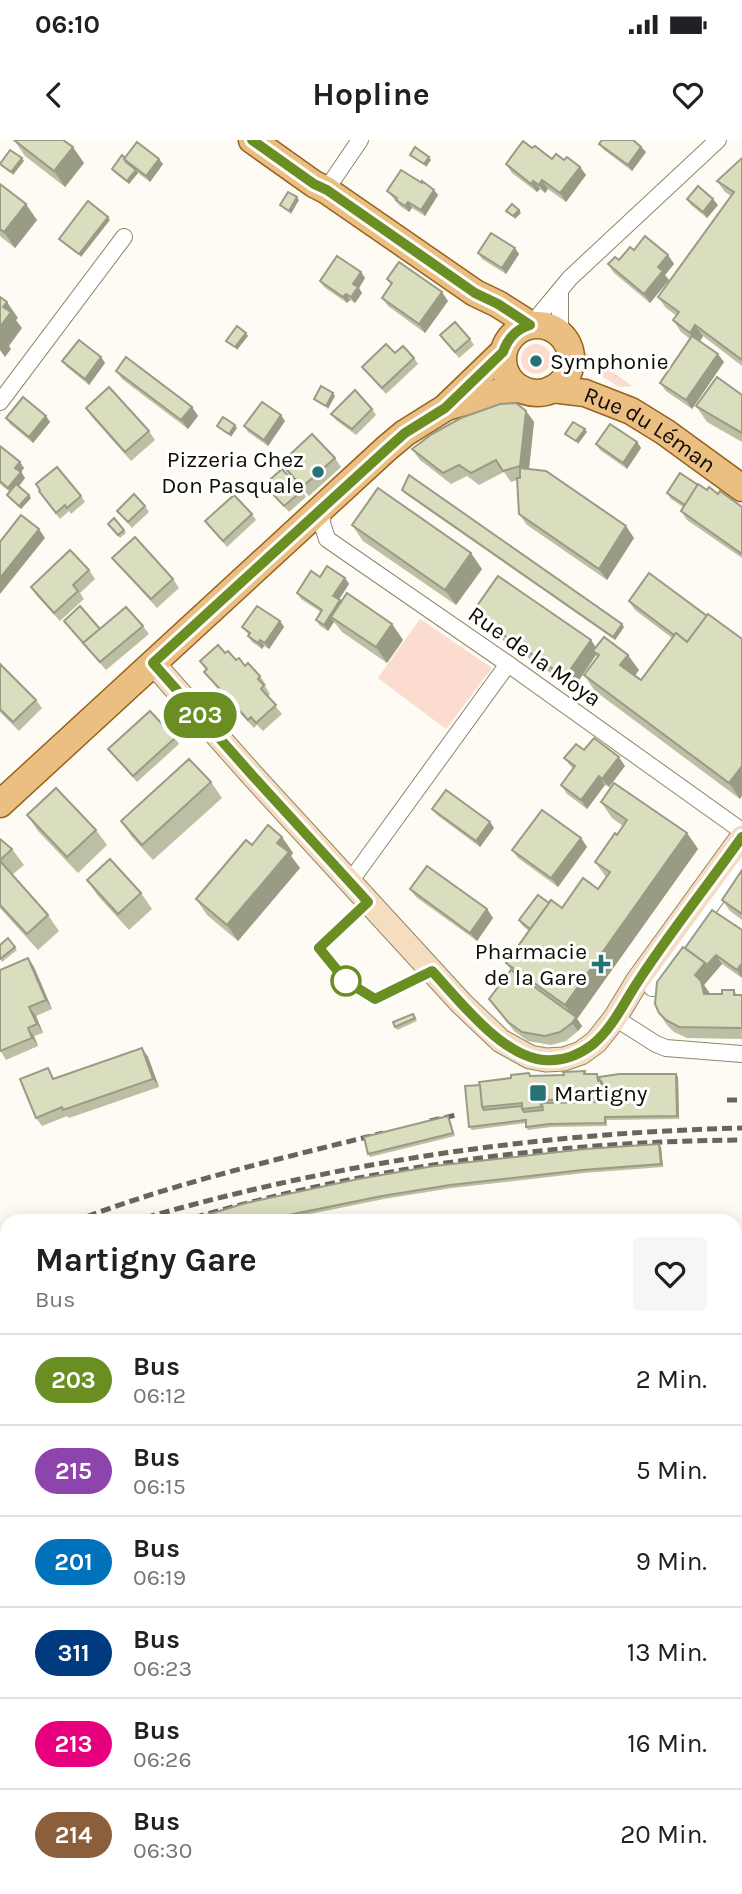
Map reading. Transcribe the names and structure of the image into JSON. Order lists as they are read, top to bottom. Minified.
{"streets":{"main road":["Rue du Léman"],"street":["Rue de la Moya"]},"places":{"other":["Symphonie","Pizzeria Chez Don Pasquale"],"health":["Pharmacie de la Gare"],"transit":["Martigny"]},"lines":["bus line 203"],"page":{"status":"06:10","header":"Hopline","on_map":"203","heading":["Martigny Gare","Bus"],"list":[{"mark":"203","name":"Bus","note":"06:12","value":"2 Min."},{"mark":"215","name":"Bus","note":"06:15","value":"5 Min."},{"mark":"201","name":"Bus","note":"06:19","value":"9 Min."},{"mark":"311","name":"Bus","note":"06:23","value":"13 Min."},{"mark":"213","name":"Bus","note":"06:26","value":"16 Min."},{"mark":"214","name":"Bus","note":"06:30","value":"20 Min."}]}}
